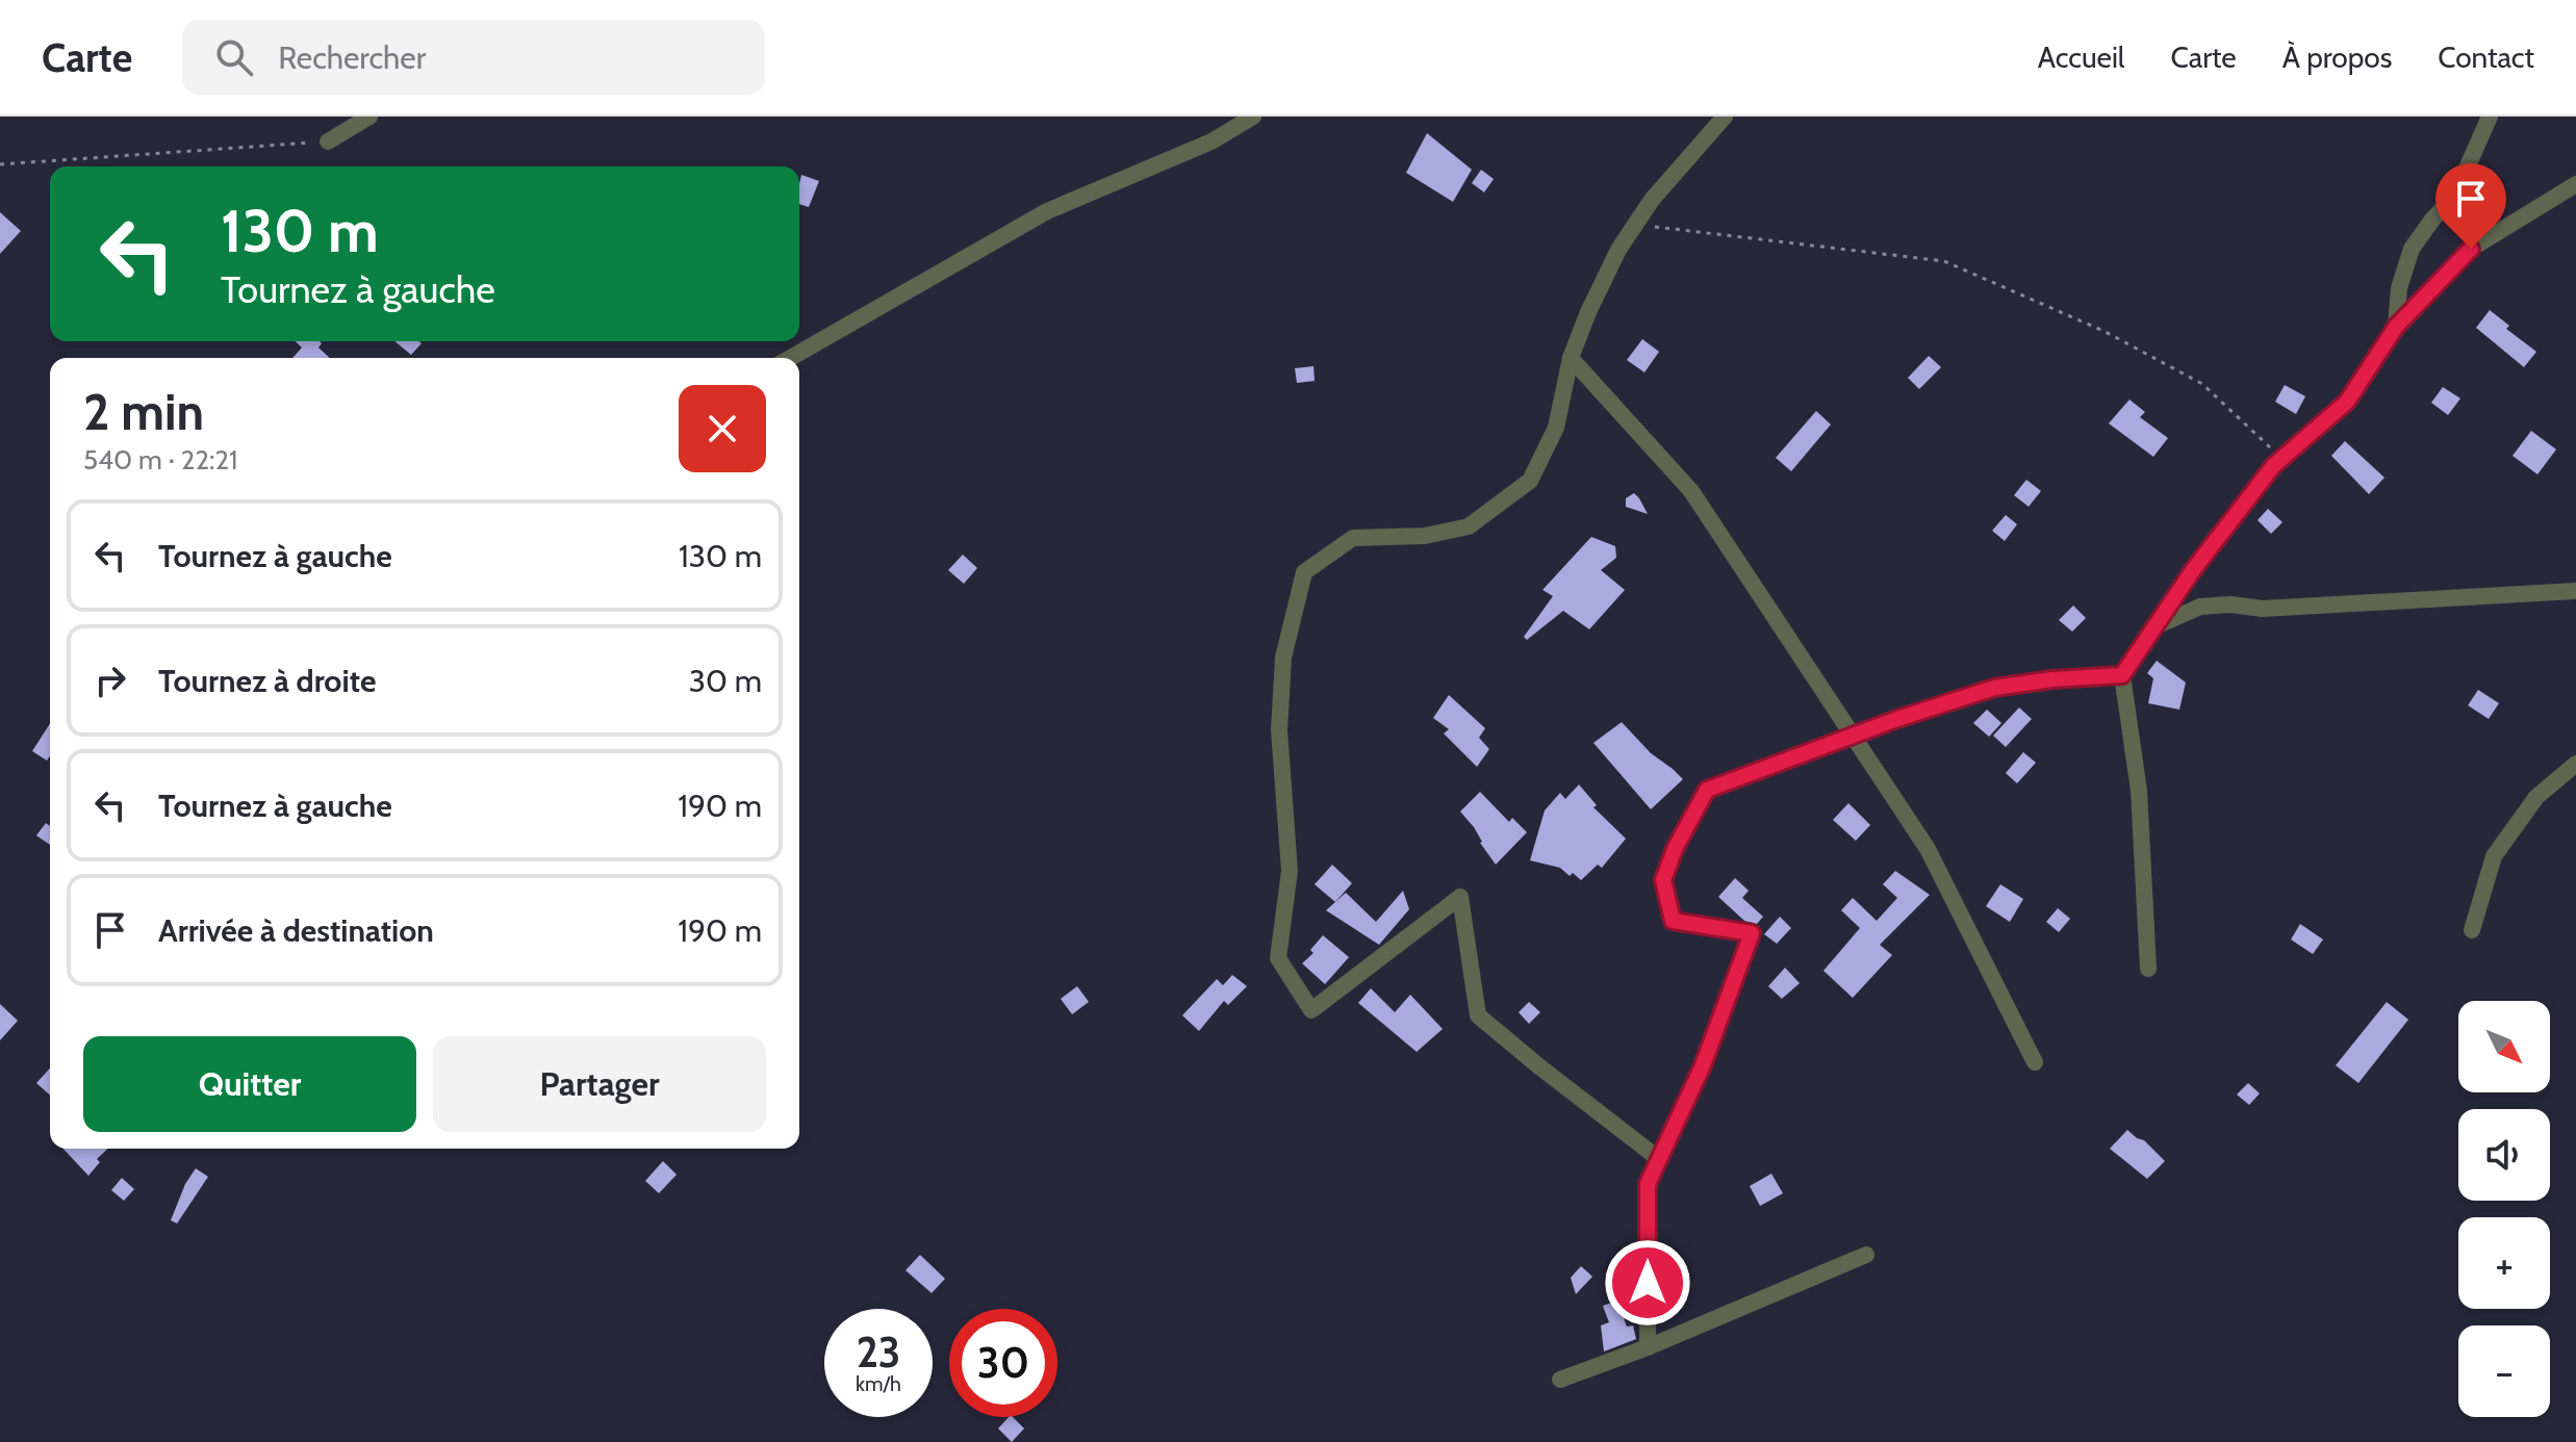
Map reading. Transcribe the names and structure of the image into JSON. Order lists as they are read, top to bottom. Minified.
{"north":"bottom right","page":{"header":"Carte","search":"Rechercher","nav":["Accueil","Carte","À propos","Contact"],"turn":["130 m","Tournez à gauche"],"heading":["2 min","540 m · 22:21"],"list":[{"name":"Tournez à gauche","value":"130 m"},{"name":"Tournez à droite","value":"30 m"},{"name":"Tournez à gauche","value":"190 m"},{"name":"Arrivée à destination","value":"190 m"}],"map_buttons":["+","−"],"buttons":["Quitter","Partager"],"speed":"23 km/h","limit":"30"}}
